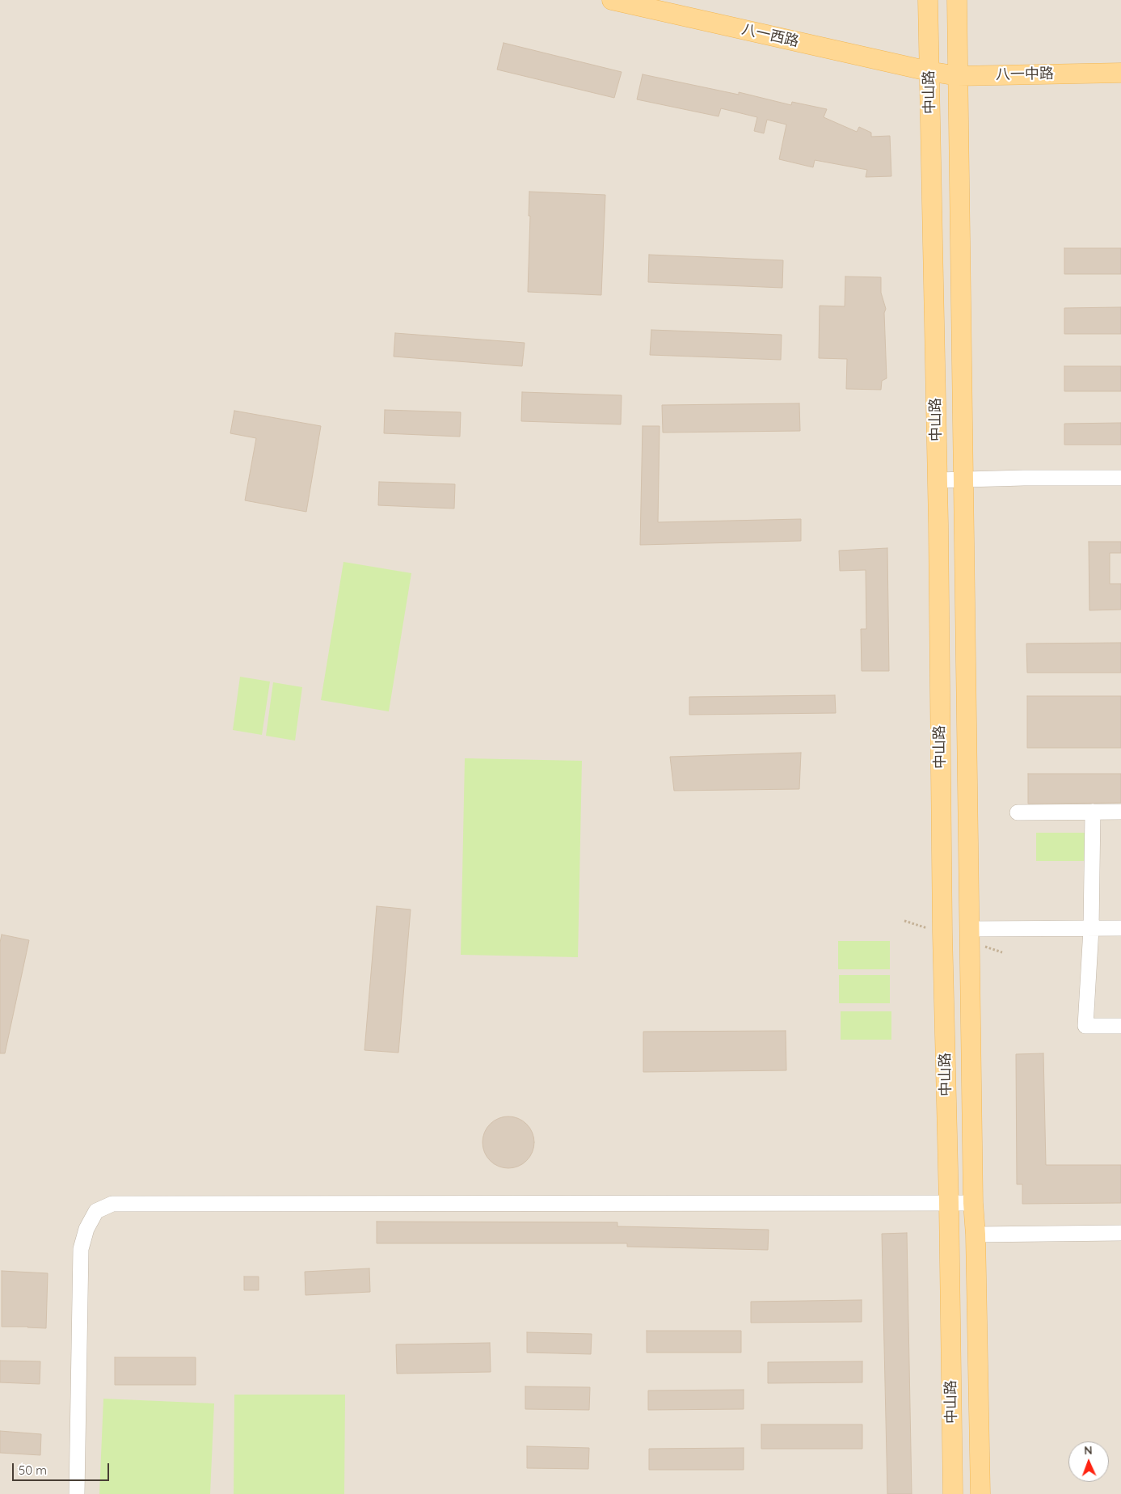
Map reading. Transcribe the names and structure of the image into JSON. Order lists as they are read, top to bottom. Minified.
{"streets":{"main road":["八一西路","八一中路","中山路"]},"crossings":[["八一西路","八一中路"],["八一西路","中山路"],["八一中路","中山路"]],"scale_bar":"50 m","north":"top"}
